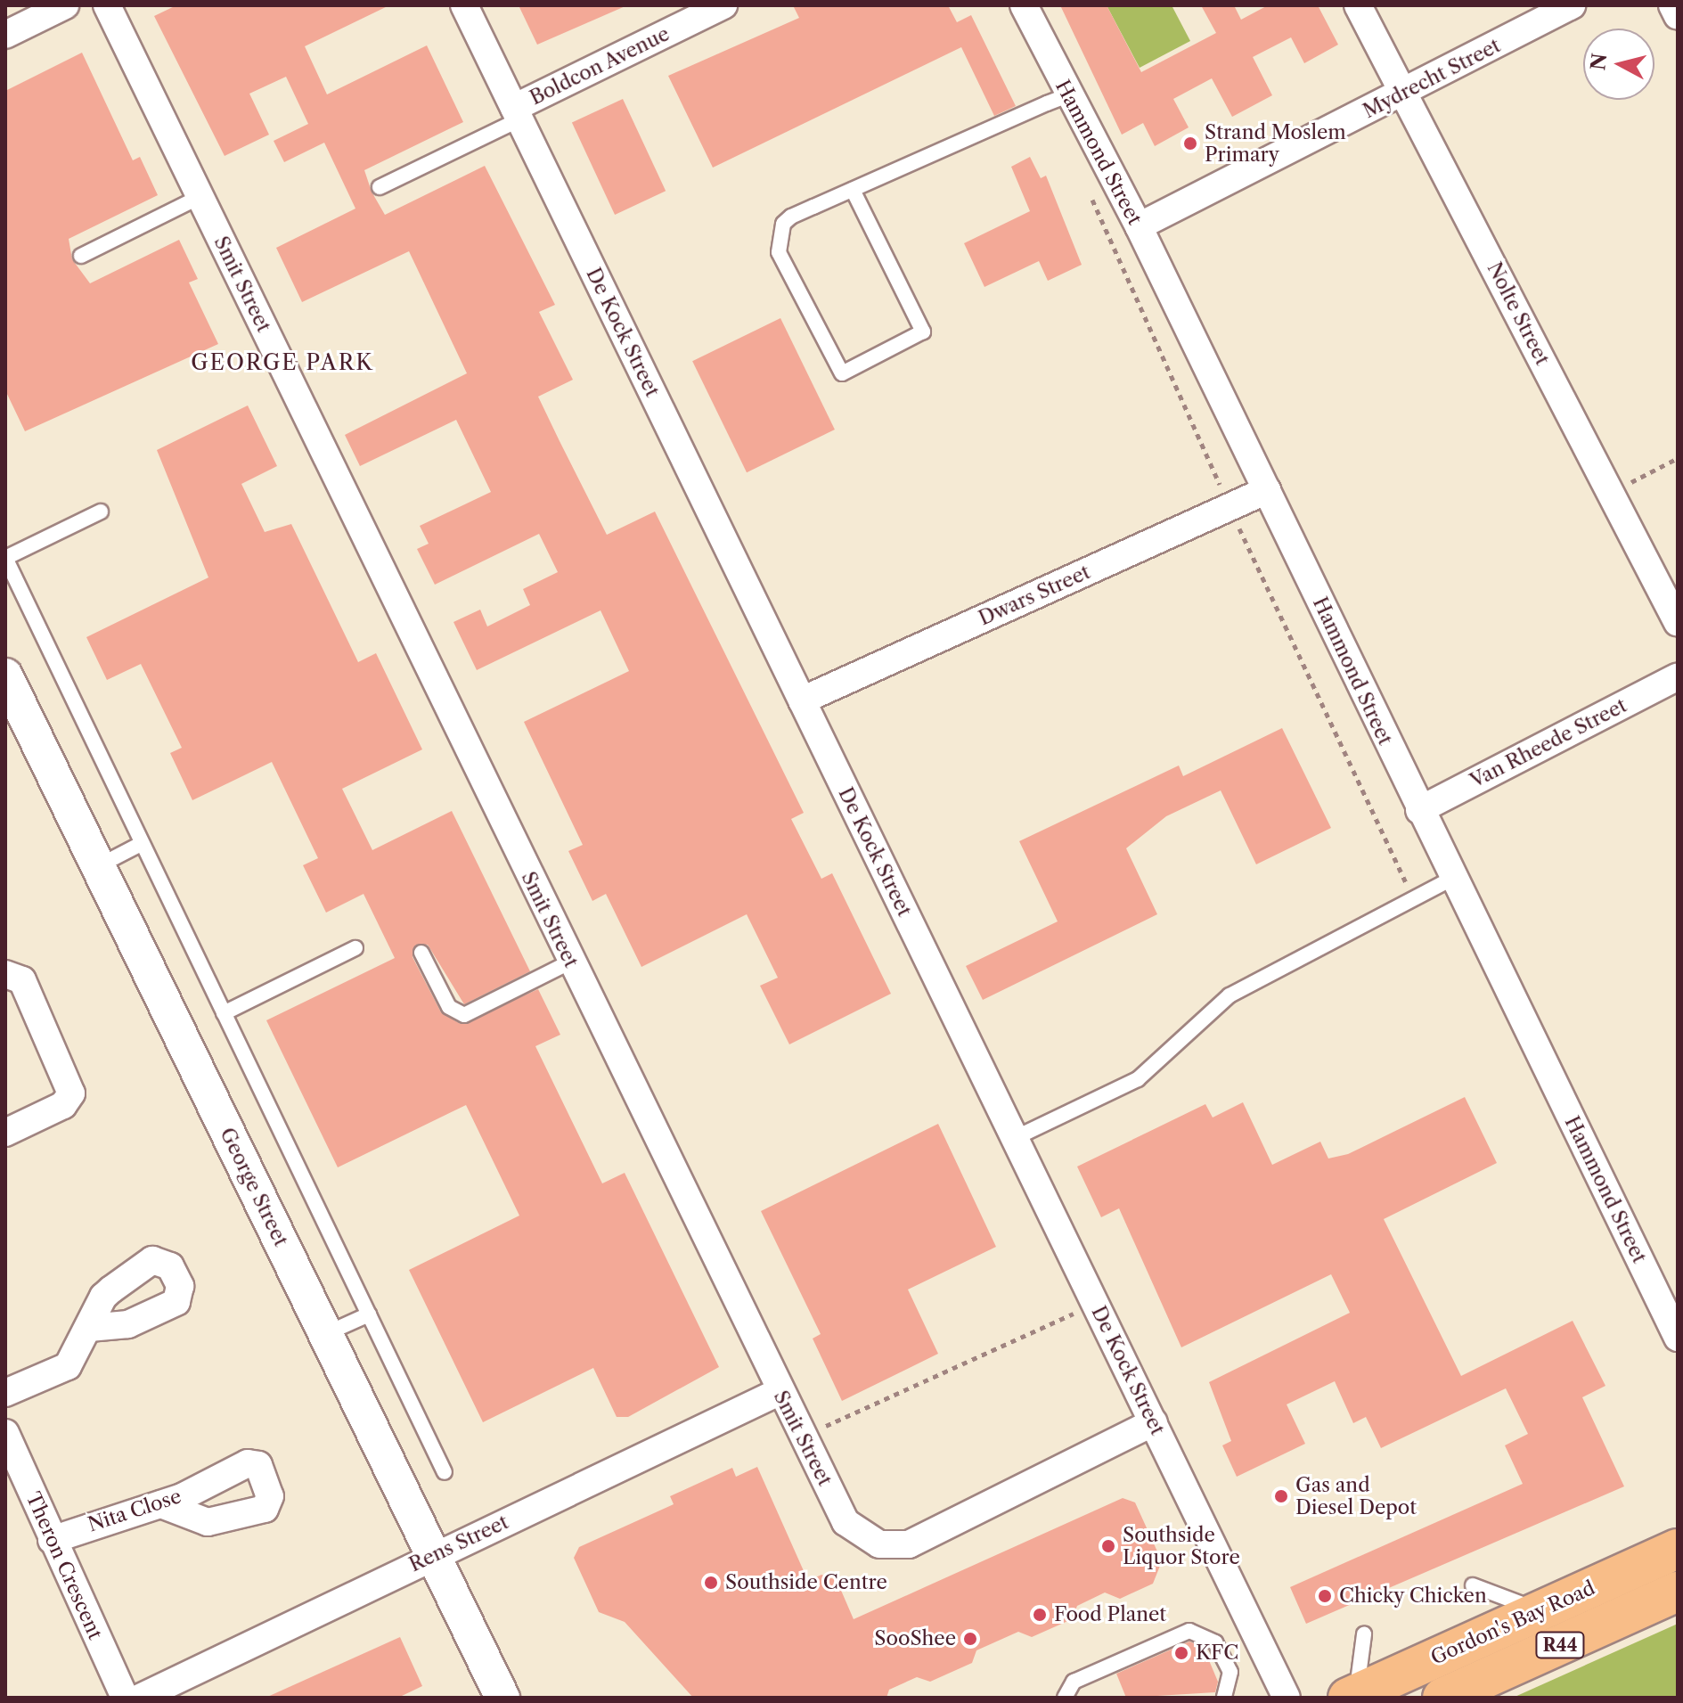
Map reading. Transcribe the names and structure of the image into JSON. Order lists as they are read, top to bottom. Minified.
{"streets":{"main road":["Gordon's Bay Road","R44"],"street":["Boldcon Avenue","Mydrecht Street","Hammond Street","Smit Street","Nolte Street","De Kock Street","Dwars Street","Van Rheede Street","George Street","Nita Close","Rens Street","Theron Crescent"]},"crossings":[["Boldcon Avenue","De Kock Street"],["Mydrecht Street","Hammond Street"],["Mydrecht Street","Nolte Street"],["Hammond Street","Dwars Street"],["Hammond Street","Van Rheede Street"],["Smit Street","De Kock Street"],["Smit Street","Rens Street"],["De Kock Street","Dwars Street"],["George Street","Rens Street"],["Nita Close","Theron Crescent"]],"districts":["GEORGE PARK"],"places":["Strand Moslem Primary","Gas and Diesel Depot","Southside Liquor Store","Southside Centre","Chicky Chicken","Food Planet","SooShee","KFC"],"north":"left"}
